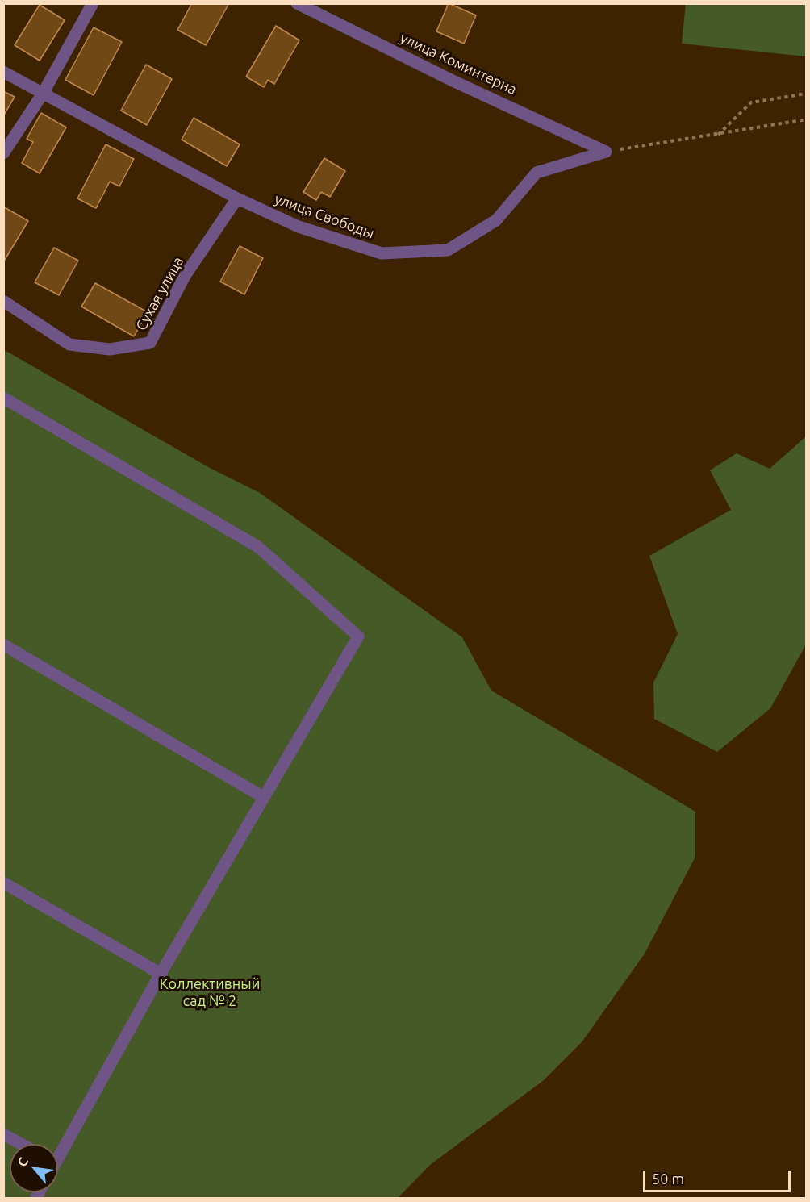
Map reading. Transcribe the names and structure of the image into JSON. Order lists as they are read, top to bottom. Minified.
{"streets":{"street":["улица Коминтерна","улица Свободы","Сухая улица"]},"crossings":[["улица Коминтерна","улица Свободы"],["улица Свободы","Сухая улица"]],"parks":["Коллективный сад № 2"],"scale_bar":"50 m","north":"top left"}
